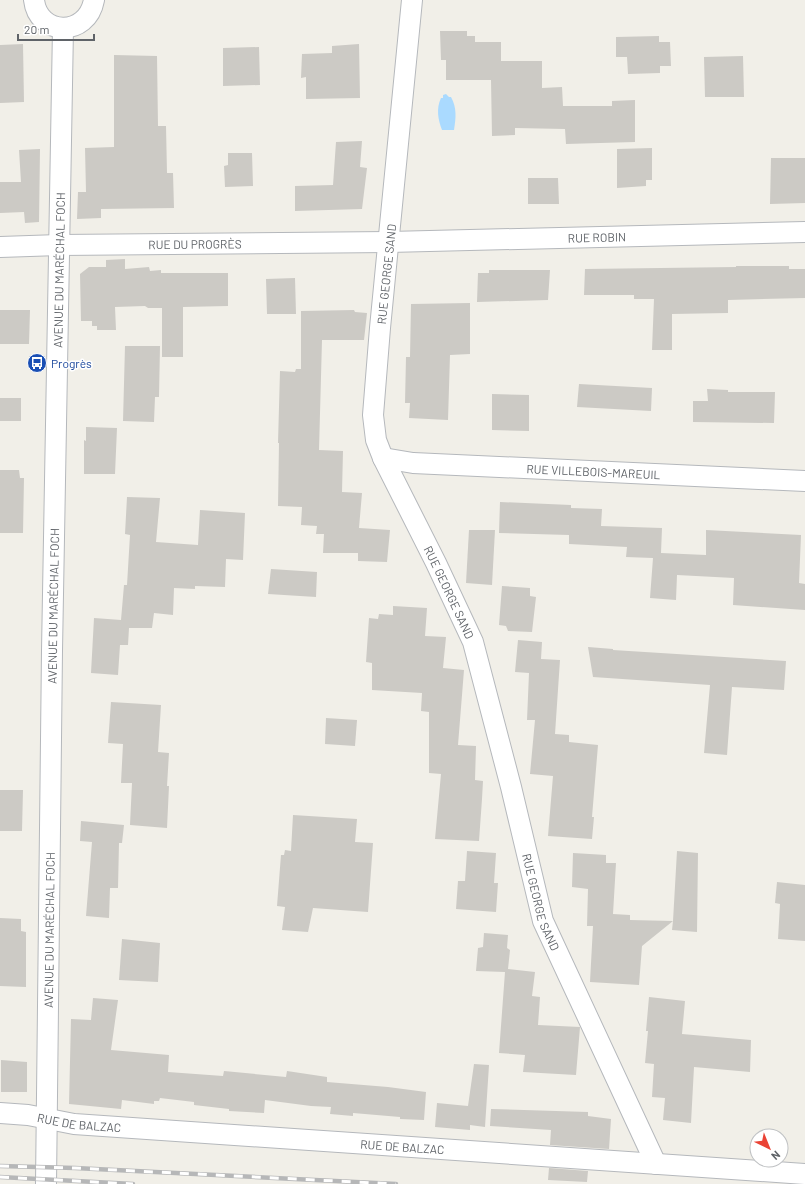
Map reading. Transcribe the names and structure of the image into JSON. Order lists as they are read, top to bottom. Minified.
{"streets":{"street":["RUE ROBIN","RUE DU PROGRÈS","AVENUE DU MARÉCHAL FOCH","RUE GEORGE SAND","RUE VILLEBOIS-MAREUIL","RUE DE BALZAC"]},"crossings":[["RUE ROBIN","RUE DU PROGRÈS"],["RUE ROBIN","RUE GEORGE SAND"],["RUE DU PROGRÈS","AVENUE DU MARÉCHAL FOCH"],["RUE DU PROGRÈS","RUE GEORGE SAND"],["AVENUE DU MARÉCHAL FOCH","RUE DE BALZAC"],["RUE GEORGE SAND","RUE VILLEBOIS-MAREUIL"],["RUE GEORGE SAND","RUE DE BALZAC"]],"places":{"bus stop":["Progrès"]},"scale_bar":"20 m","north":"bottom right"}
